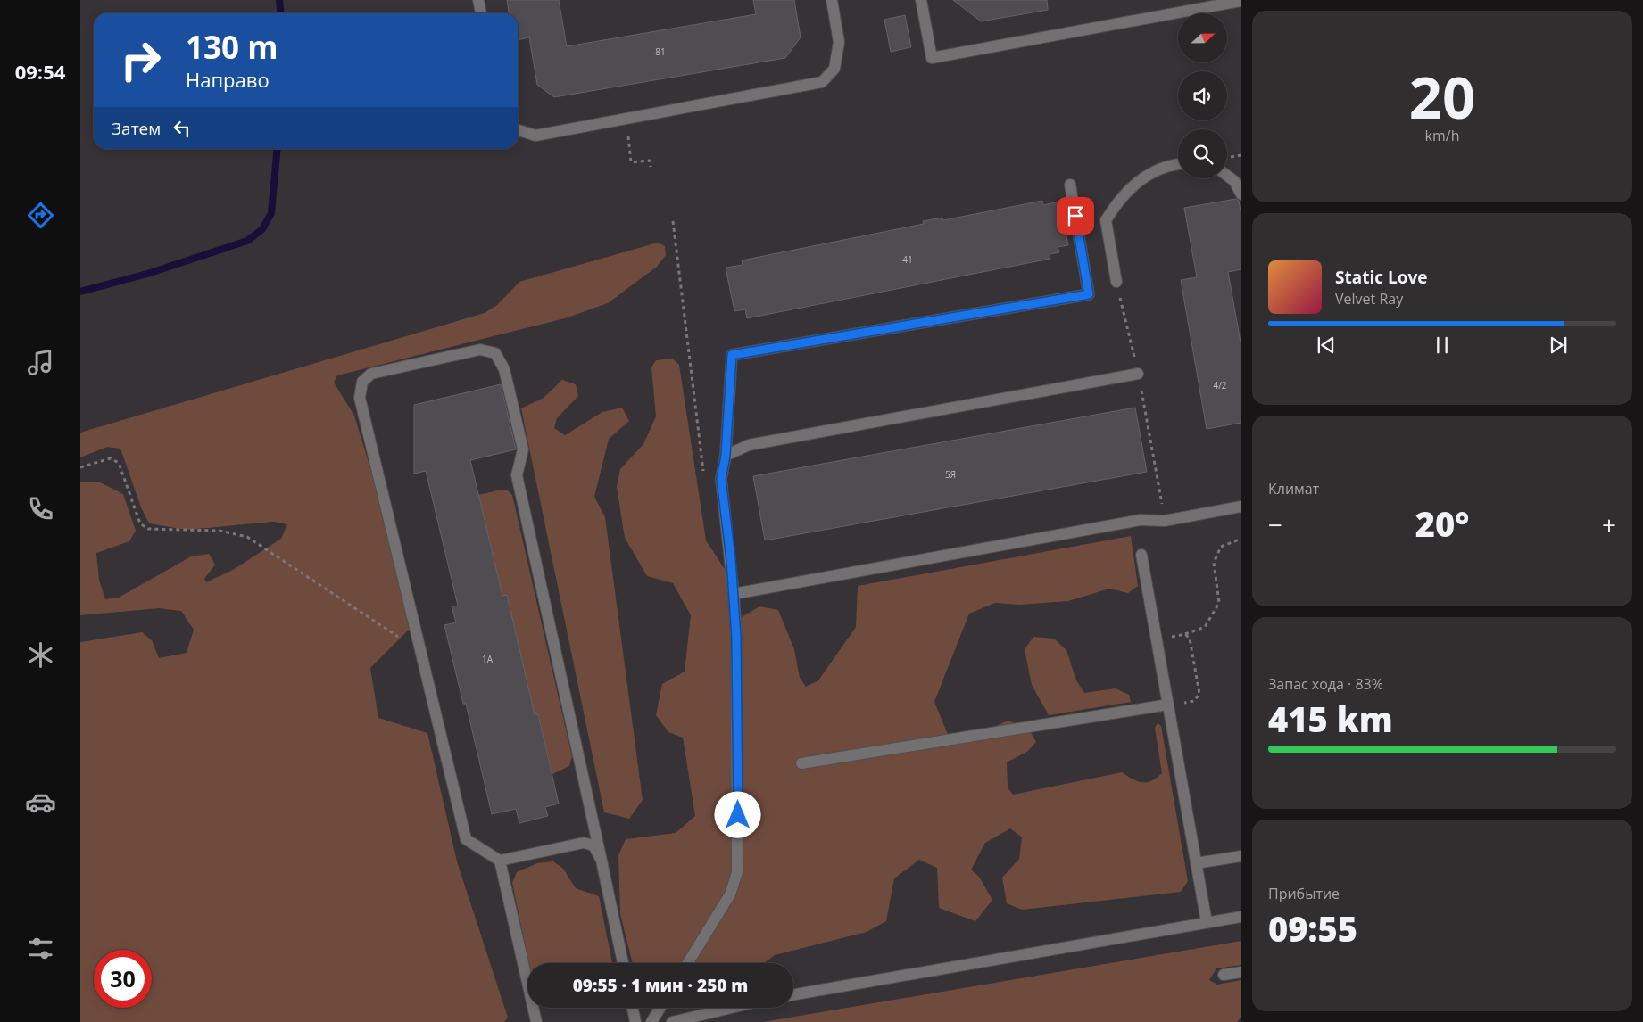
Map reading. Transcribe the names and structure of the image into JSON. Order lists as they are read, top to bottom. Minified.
{"house_numbers":["81","41","4/2","5Я","1А"],"north":"right","page":{"tabs":"09:54","tile":[["20","km/h"],"Климат",["Запас хода · 83%","415 km"],["Прибытие","09:55"]],"turn":["130 m","Направо"],"then":"Затем","song":["Static Love","Velvet Ray"],"heat":["−","20°","+"],"limit":"30","trip":"09:55 · 1 мин · 250 m"}}
